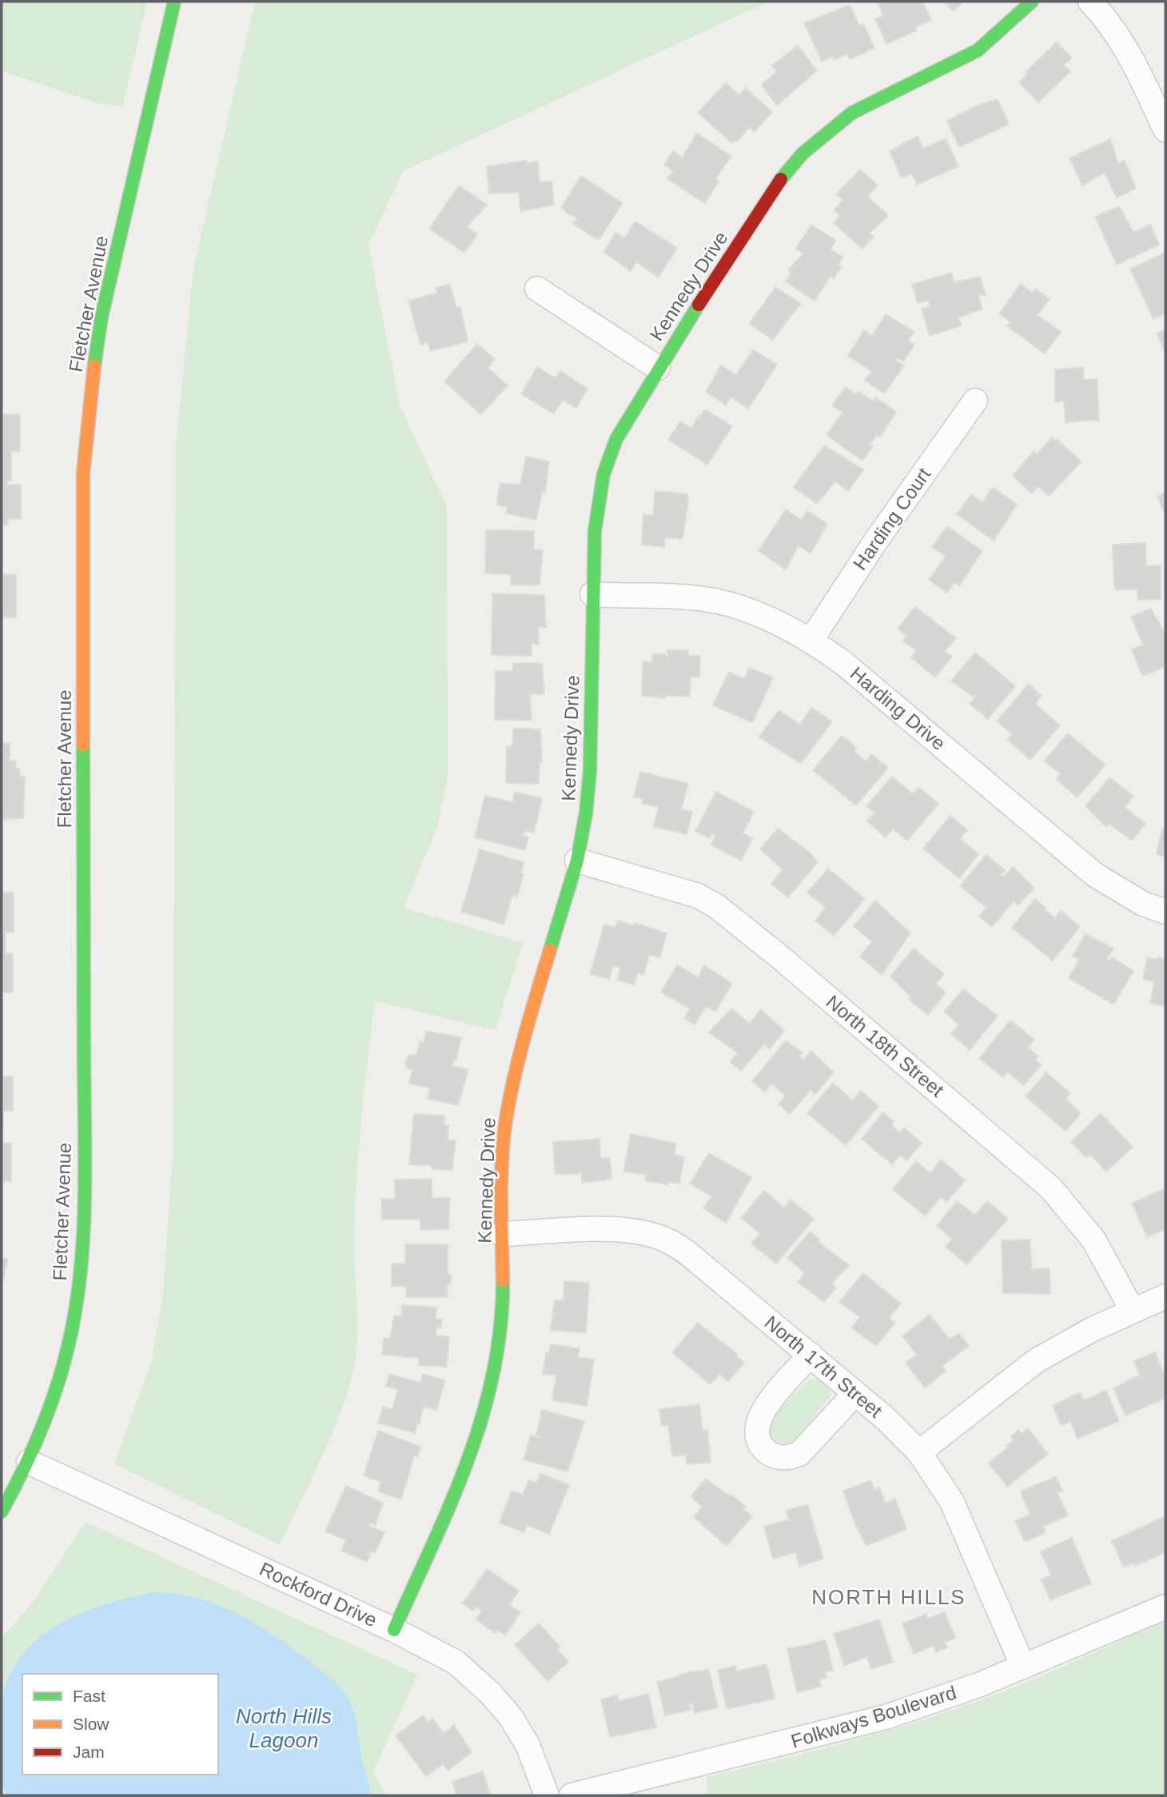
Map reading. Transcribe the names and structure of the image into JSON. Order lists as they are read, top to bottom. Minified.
{"streets":{"street":["Kennedy Drive","Fletcher Avenue","Harding Court","Harding Drive","North 18th Street","North 17th Street","Rockford Drive","Folkways Boulevard"]},"crossings":[["Kennedy Drive","Harding Drive"],["Kennedy Drive","North 18th Street"],["Kennedy Drive","North 17th Street"],["Kennedy Drive","Rockford Drive"],["Fletcher Avenue","Rockford Drive"],["Harding Court","Harding Drive"],["North 17th Street","Folkways Boulevard"]],"districts":["NORTH HILLS"],"water":["North Hills Lagoon"],"legend":["Fast","Slow","Jam"]}
